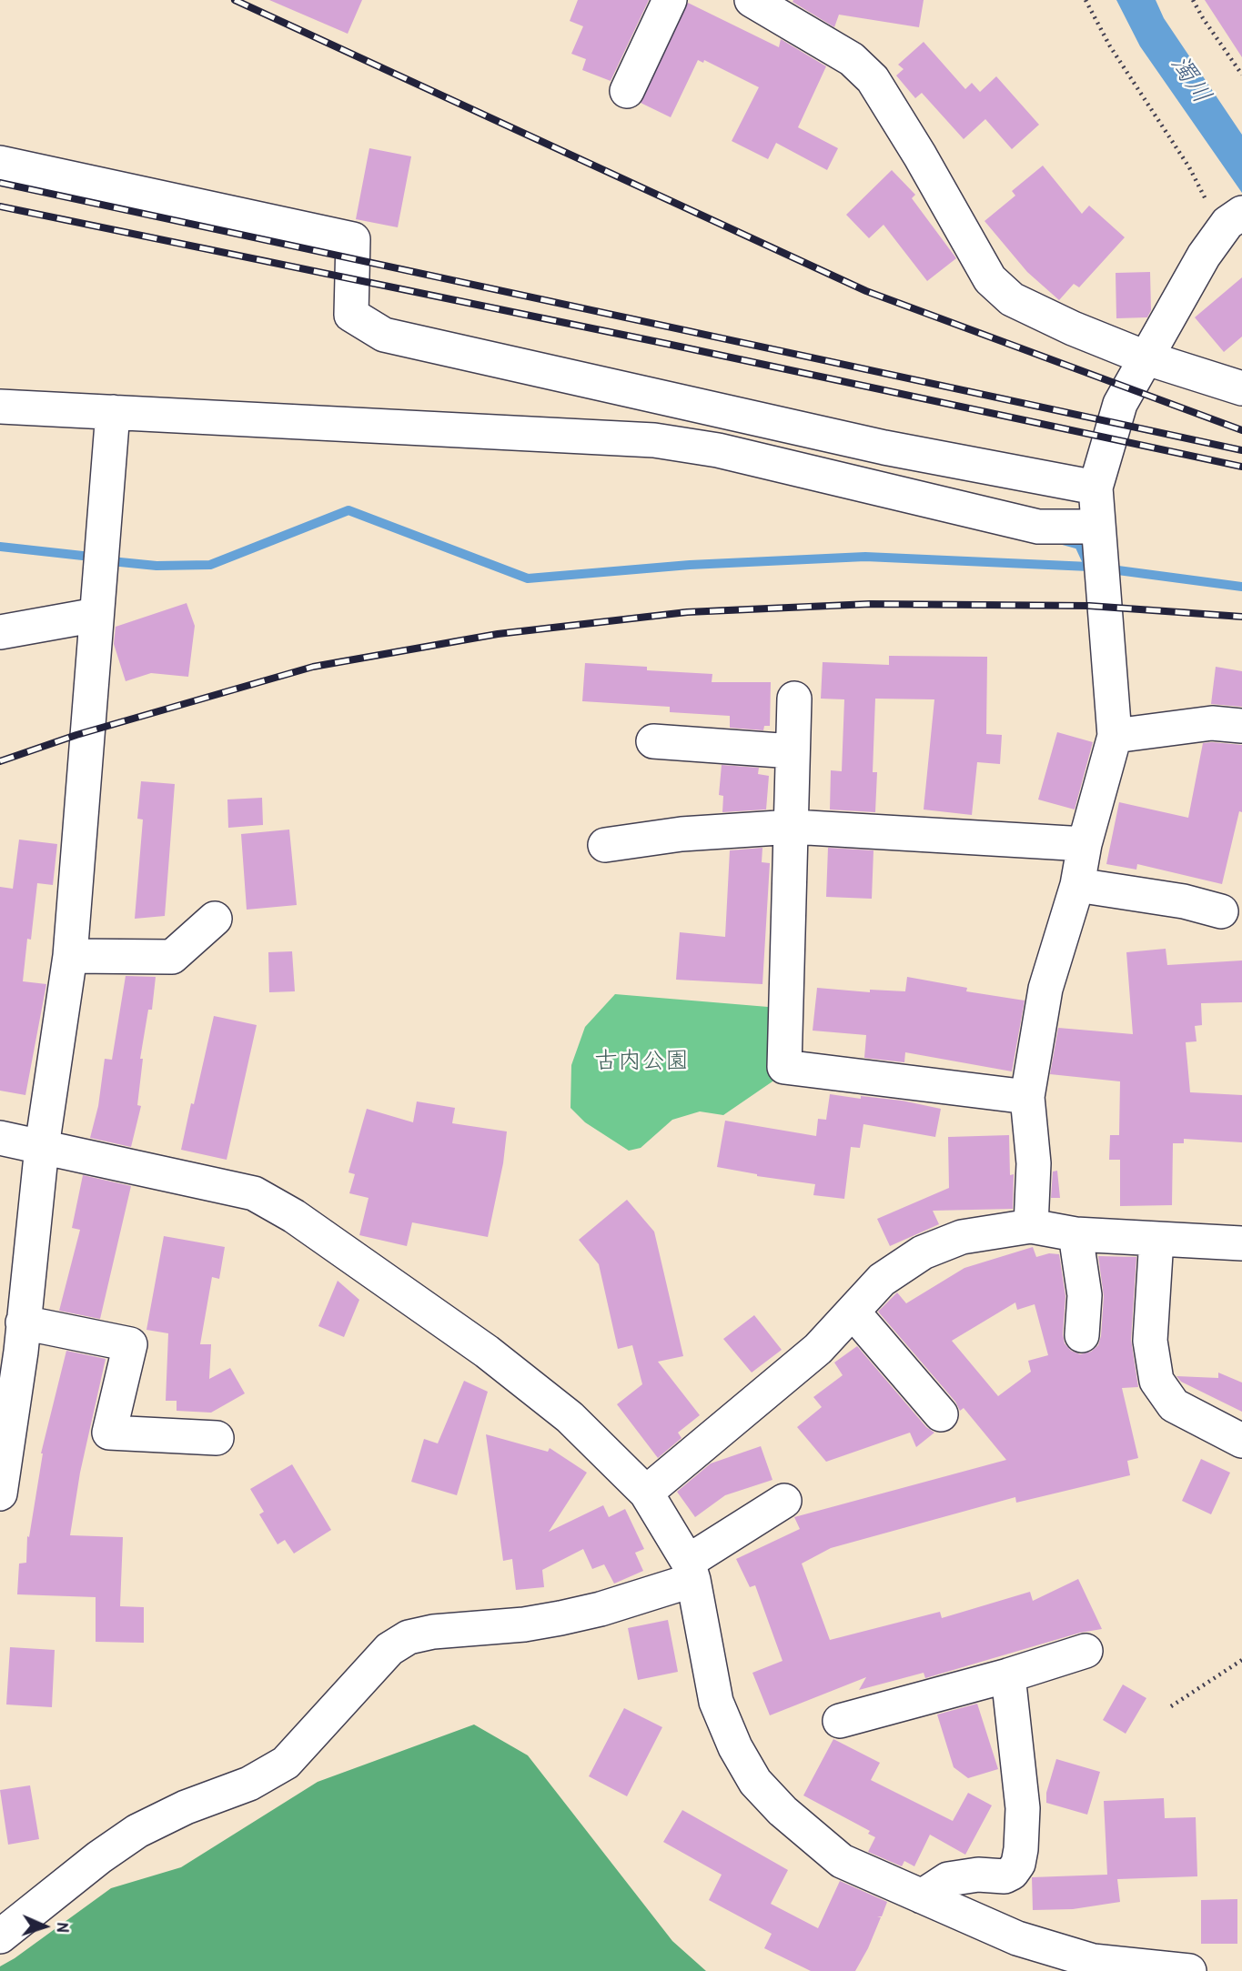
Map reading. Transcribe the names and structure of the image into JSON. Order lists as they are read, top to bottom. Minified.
{"water":["濁川"],"parks":["古内公園"],"north":"right"}
